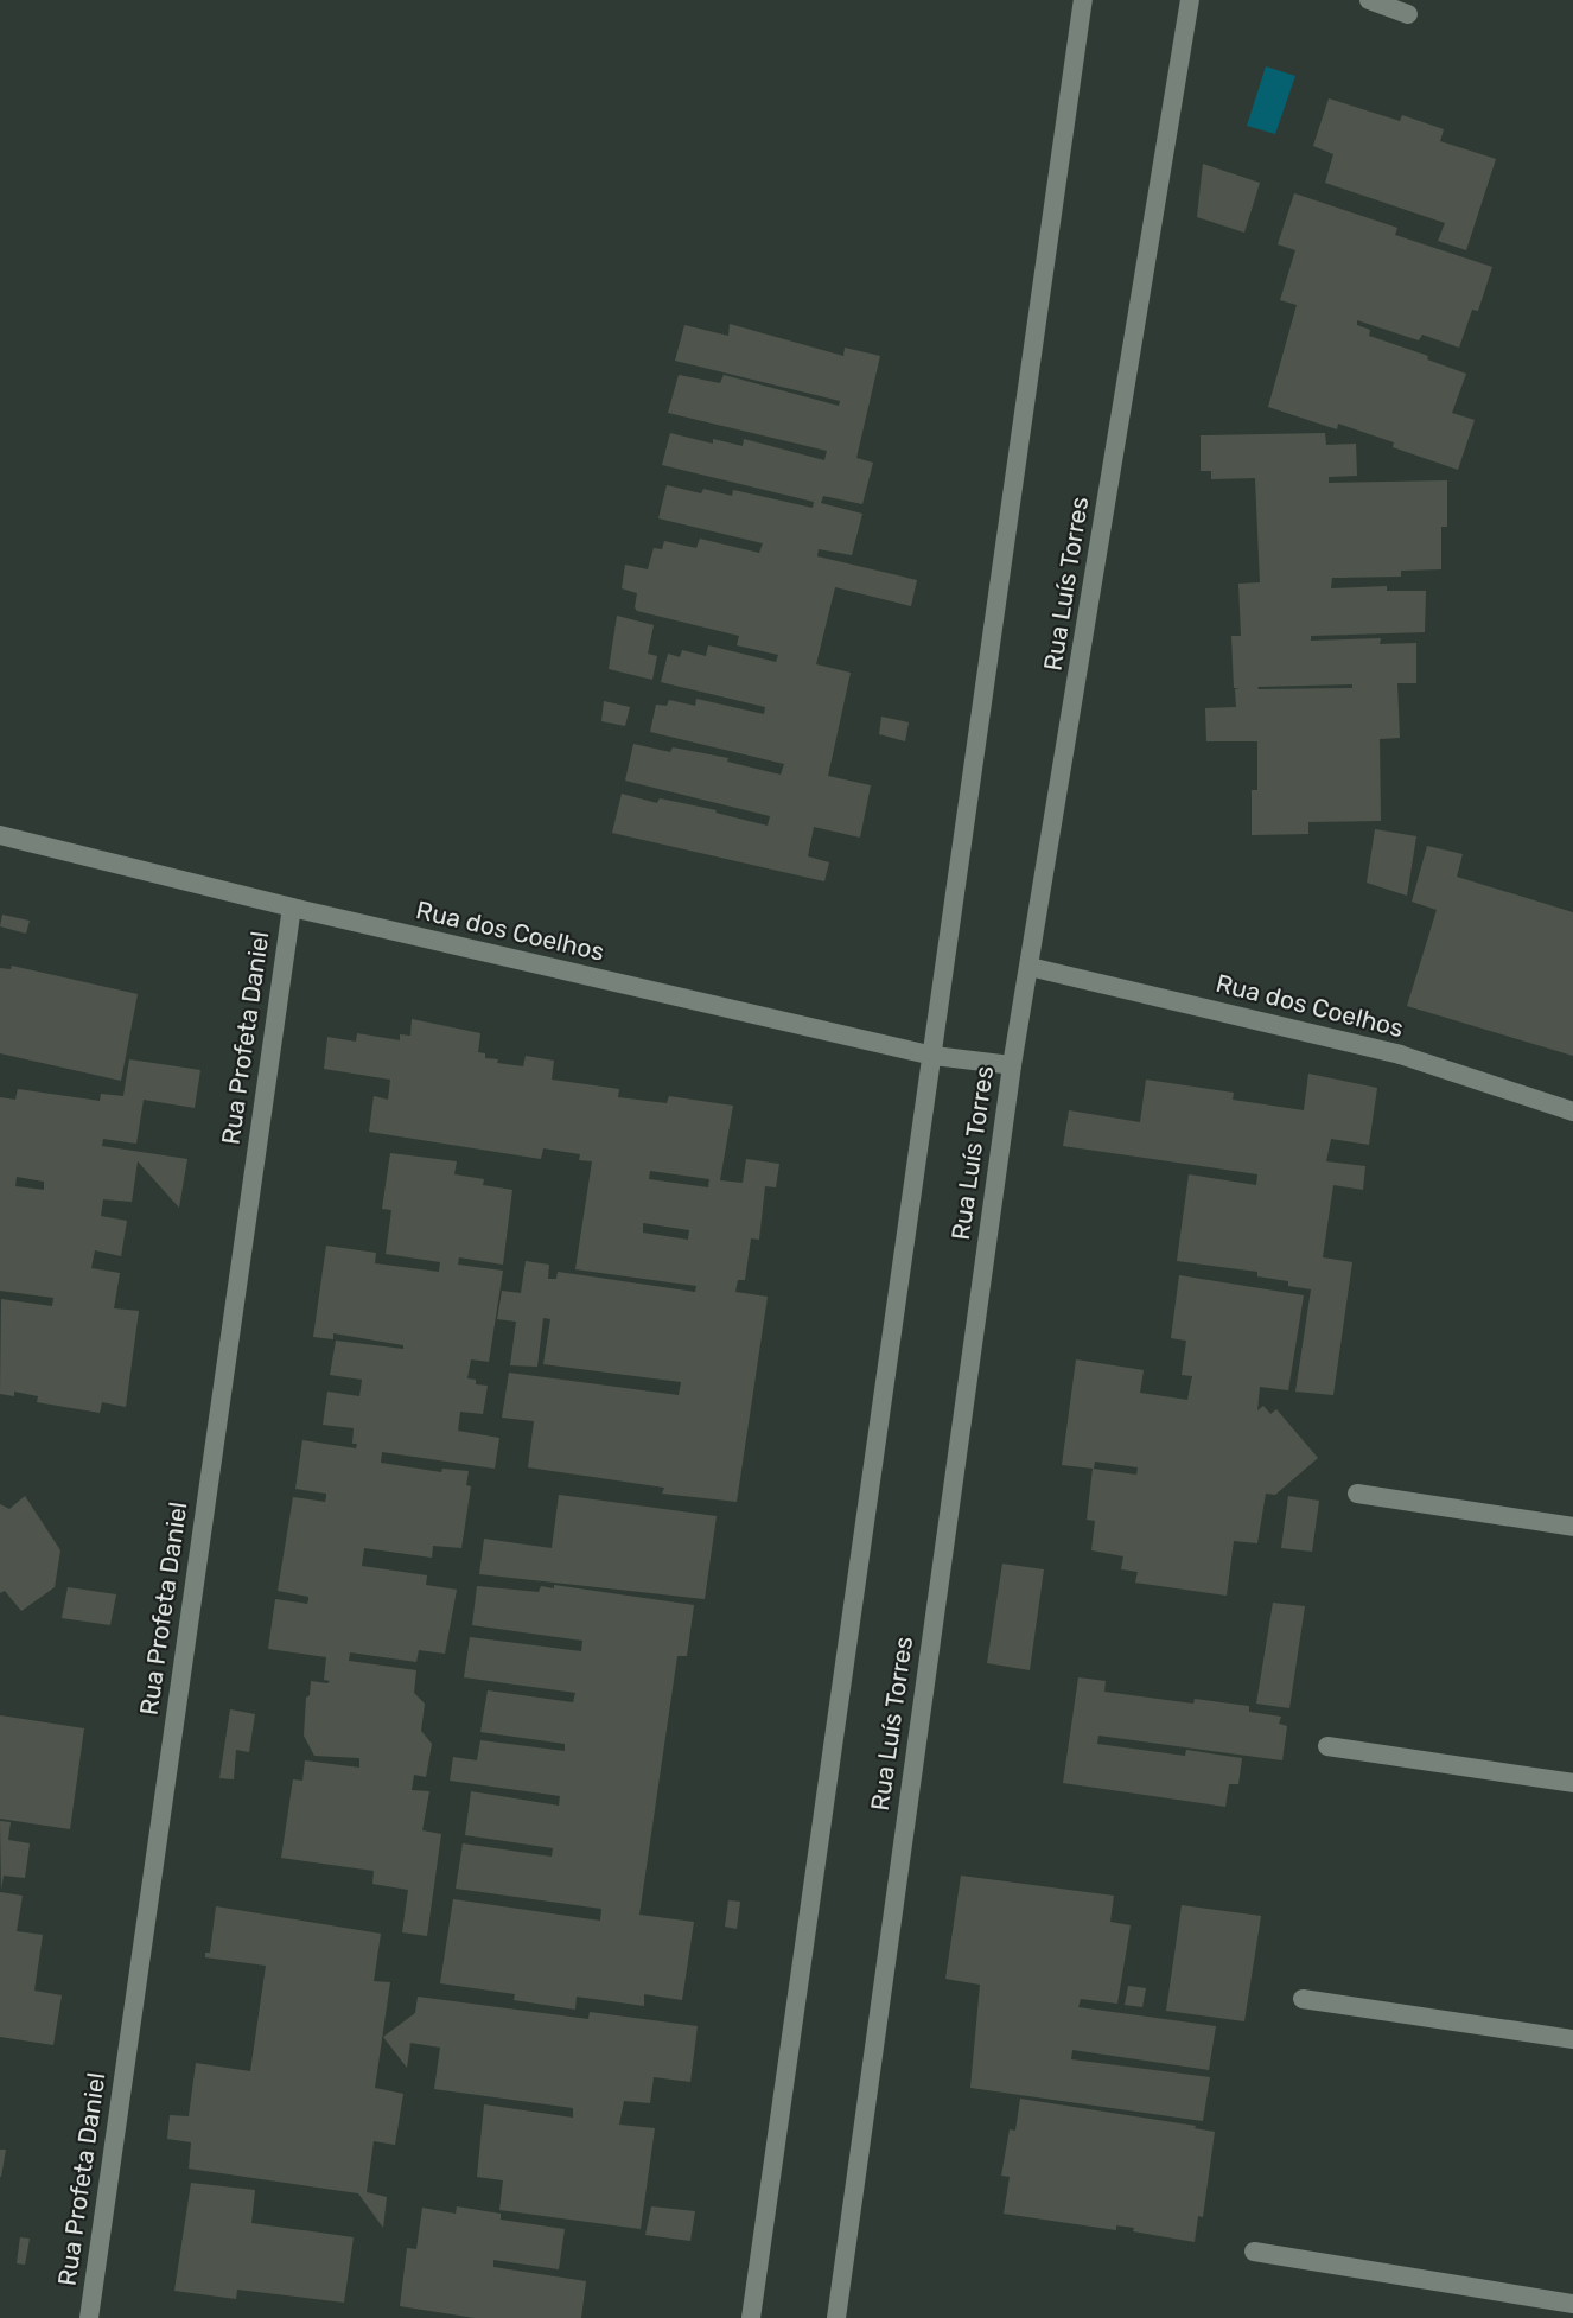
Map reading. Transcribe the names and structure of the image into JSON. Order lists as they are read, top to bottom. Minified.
{"streets":{"street":["Rua Luís Torres","Rua dos Coelhos","Rua Profeta Daniel"]},"crossings":[["Rua Luís Torres","Rua dos Coelhos"],["Rua dos Coelhos","Rua Profeta Daniel"]]}
